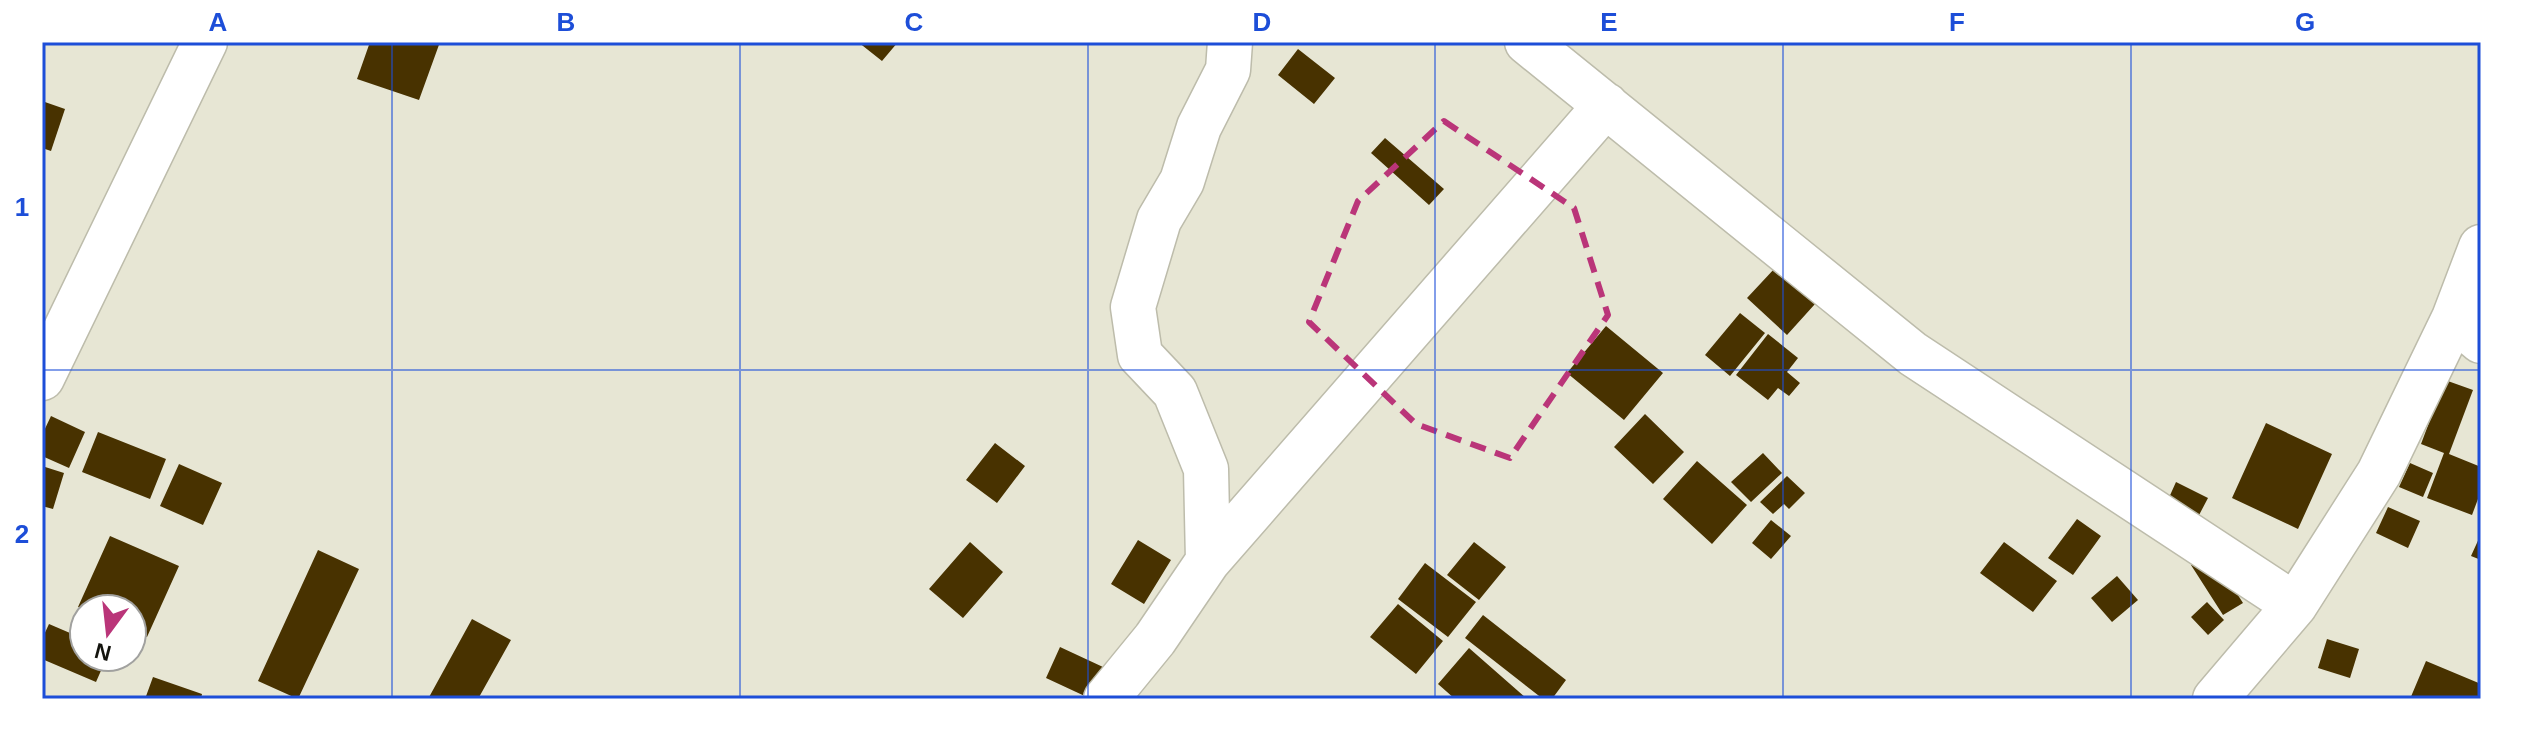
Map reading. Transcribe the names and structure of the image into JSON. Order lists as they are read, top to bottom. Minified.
{"north":"bottom","grid":{"columns":["A","B","C","D","E","F","G"],"rows":["1","2"]}}
